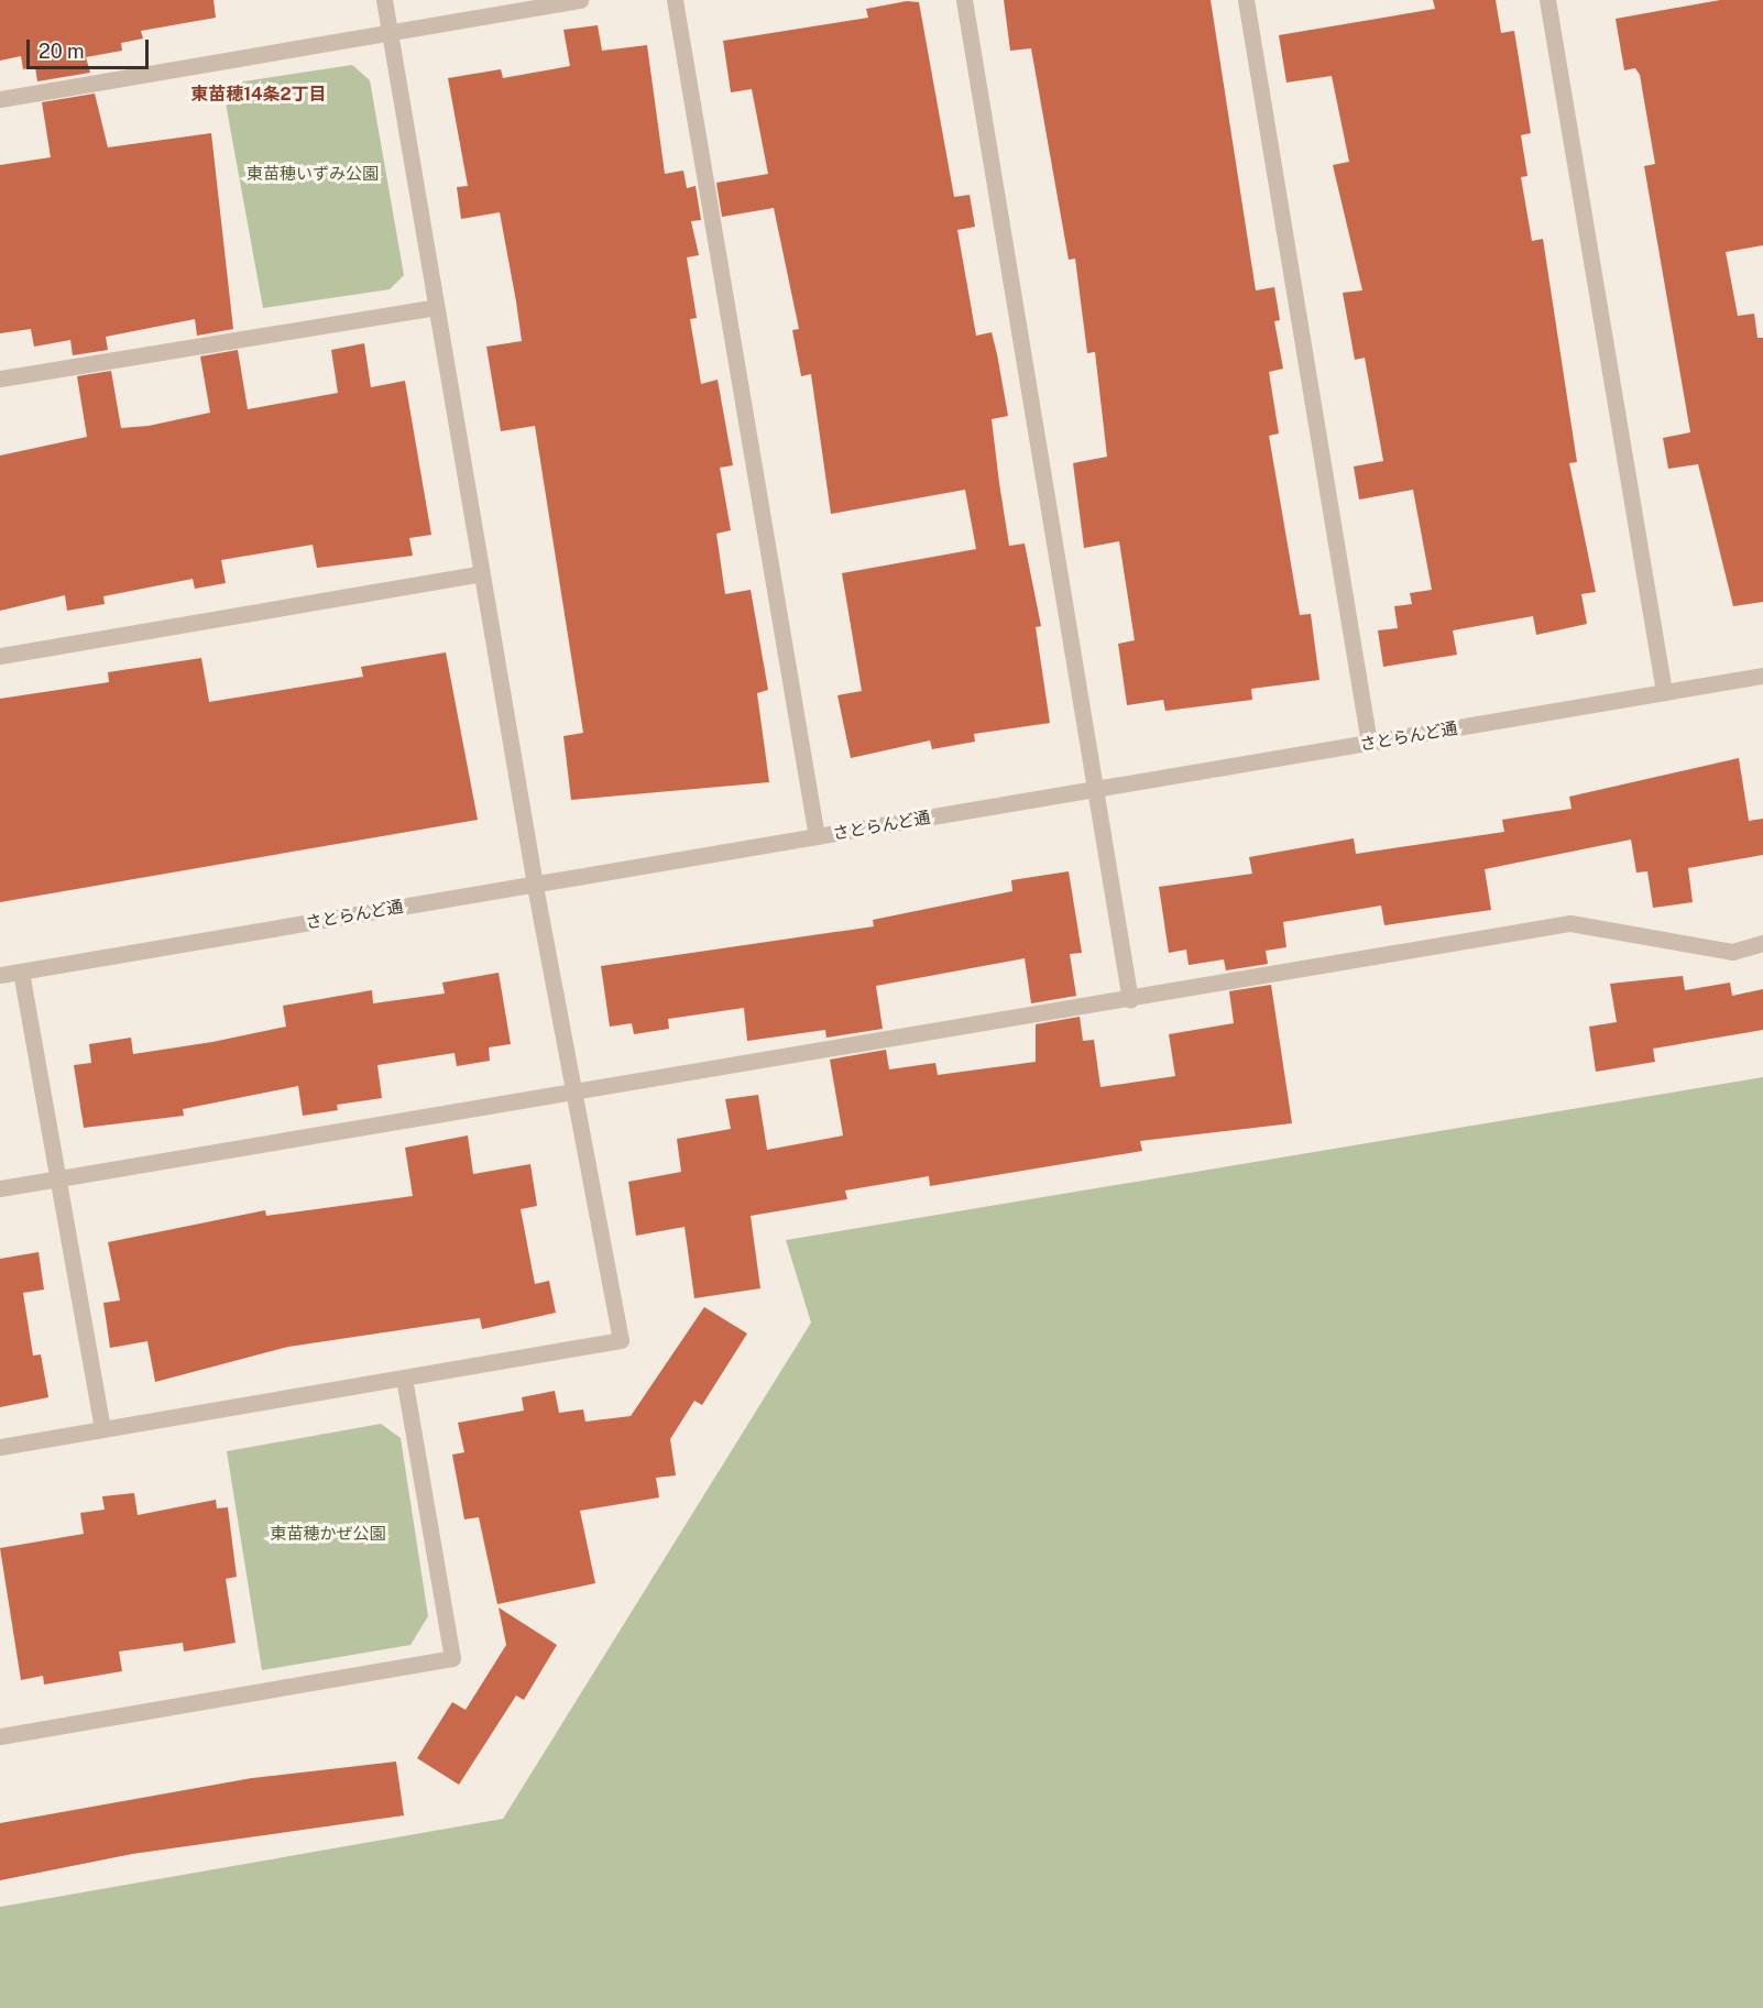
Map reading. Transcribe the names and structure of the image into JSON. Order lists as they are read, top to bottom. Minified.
{"streets":{"street":["さとらんど通"]},"districts":["東苗穂14条2丁目"],"parks":["東苗穂いずみ公園","東苗穂かぜ公園"],"scale_bar":"20 m"}
